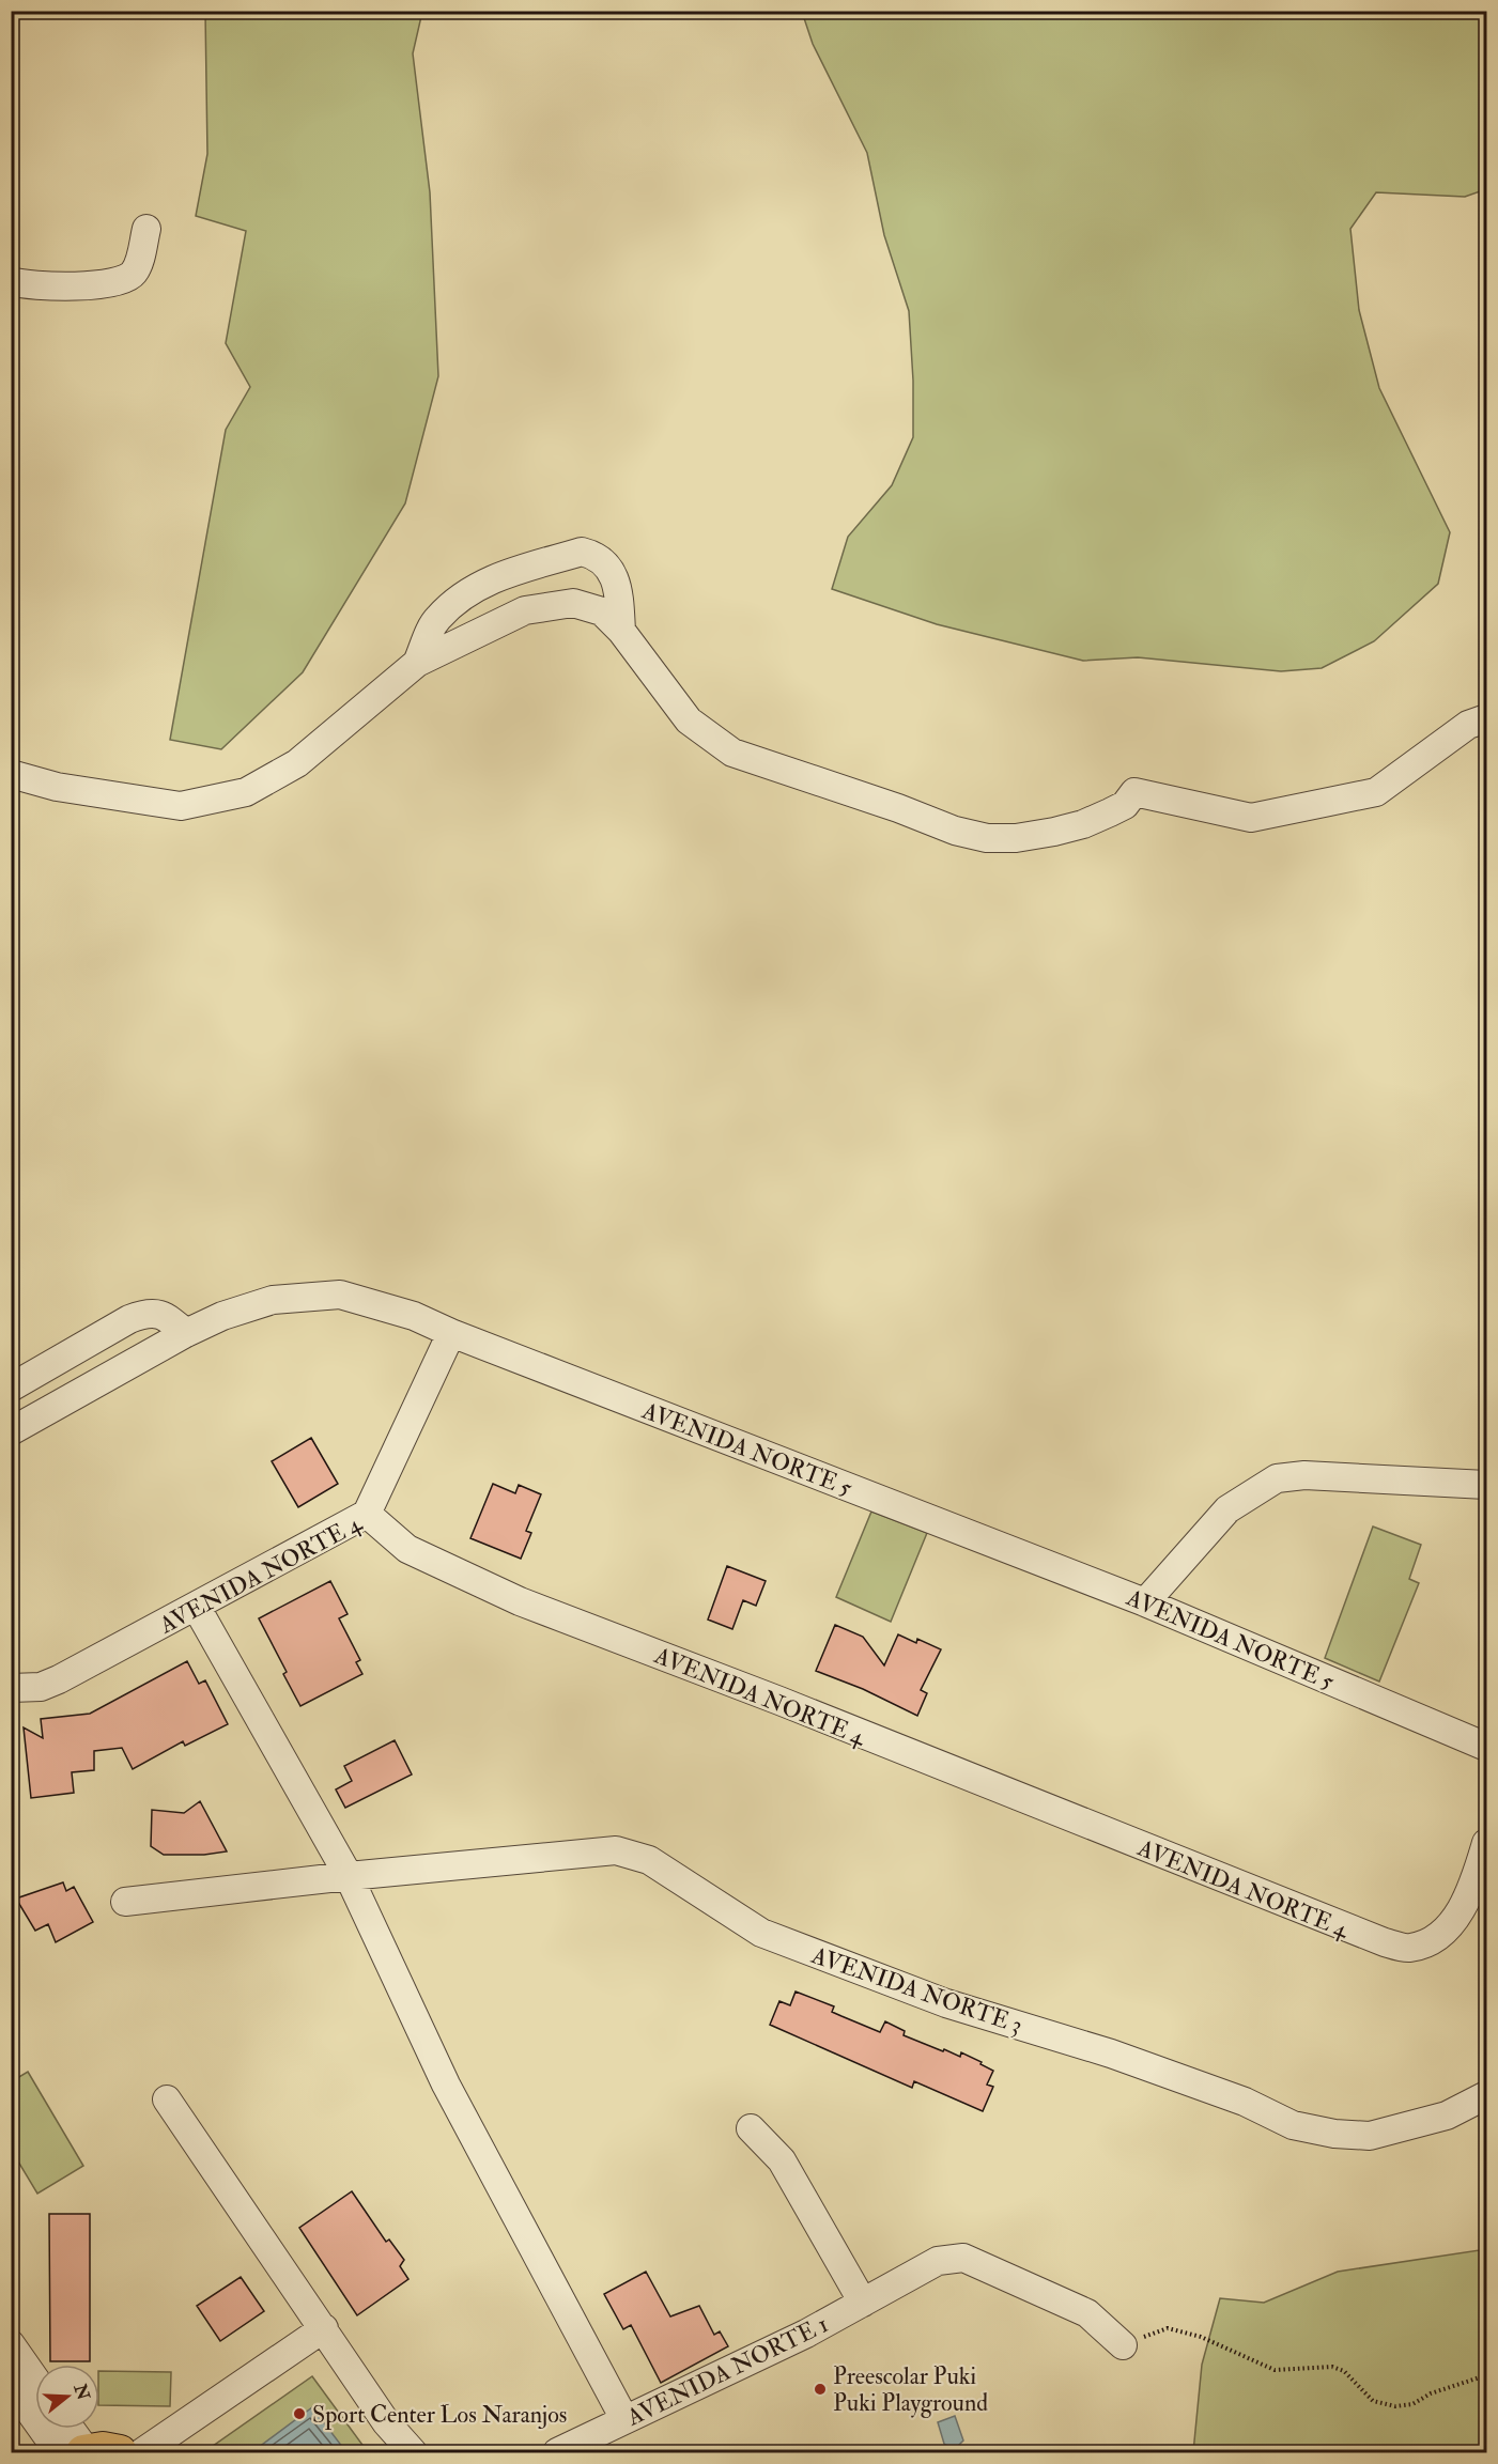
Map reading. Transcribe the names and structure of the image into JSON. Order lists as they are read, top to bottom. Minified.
{"streets":{"street":["AVENIDA NORTE 5","AVENIDA NORTE 4","AVENIDA NORTE 3","AVENIDA NORTE 1"]},"places":["Preescolar Puki Puki Playground","Sport Center Los Naranjos"],"north":"right"}
